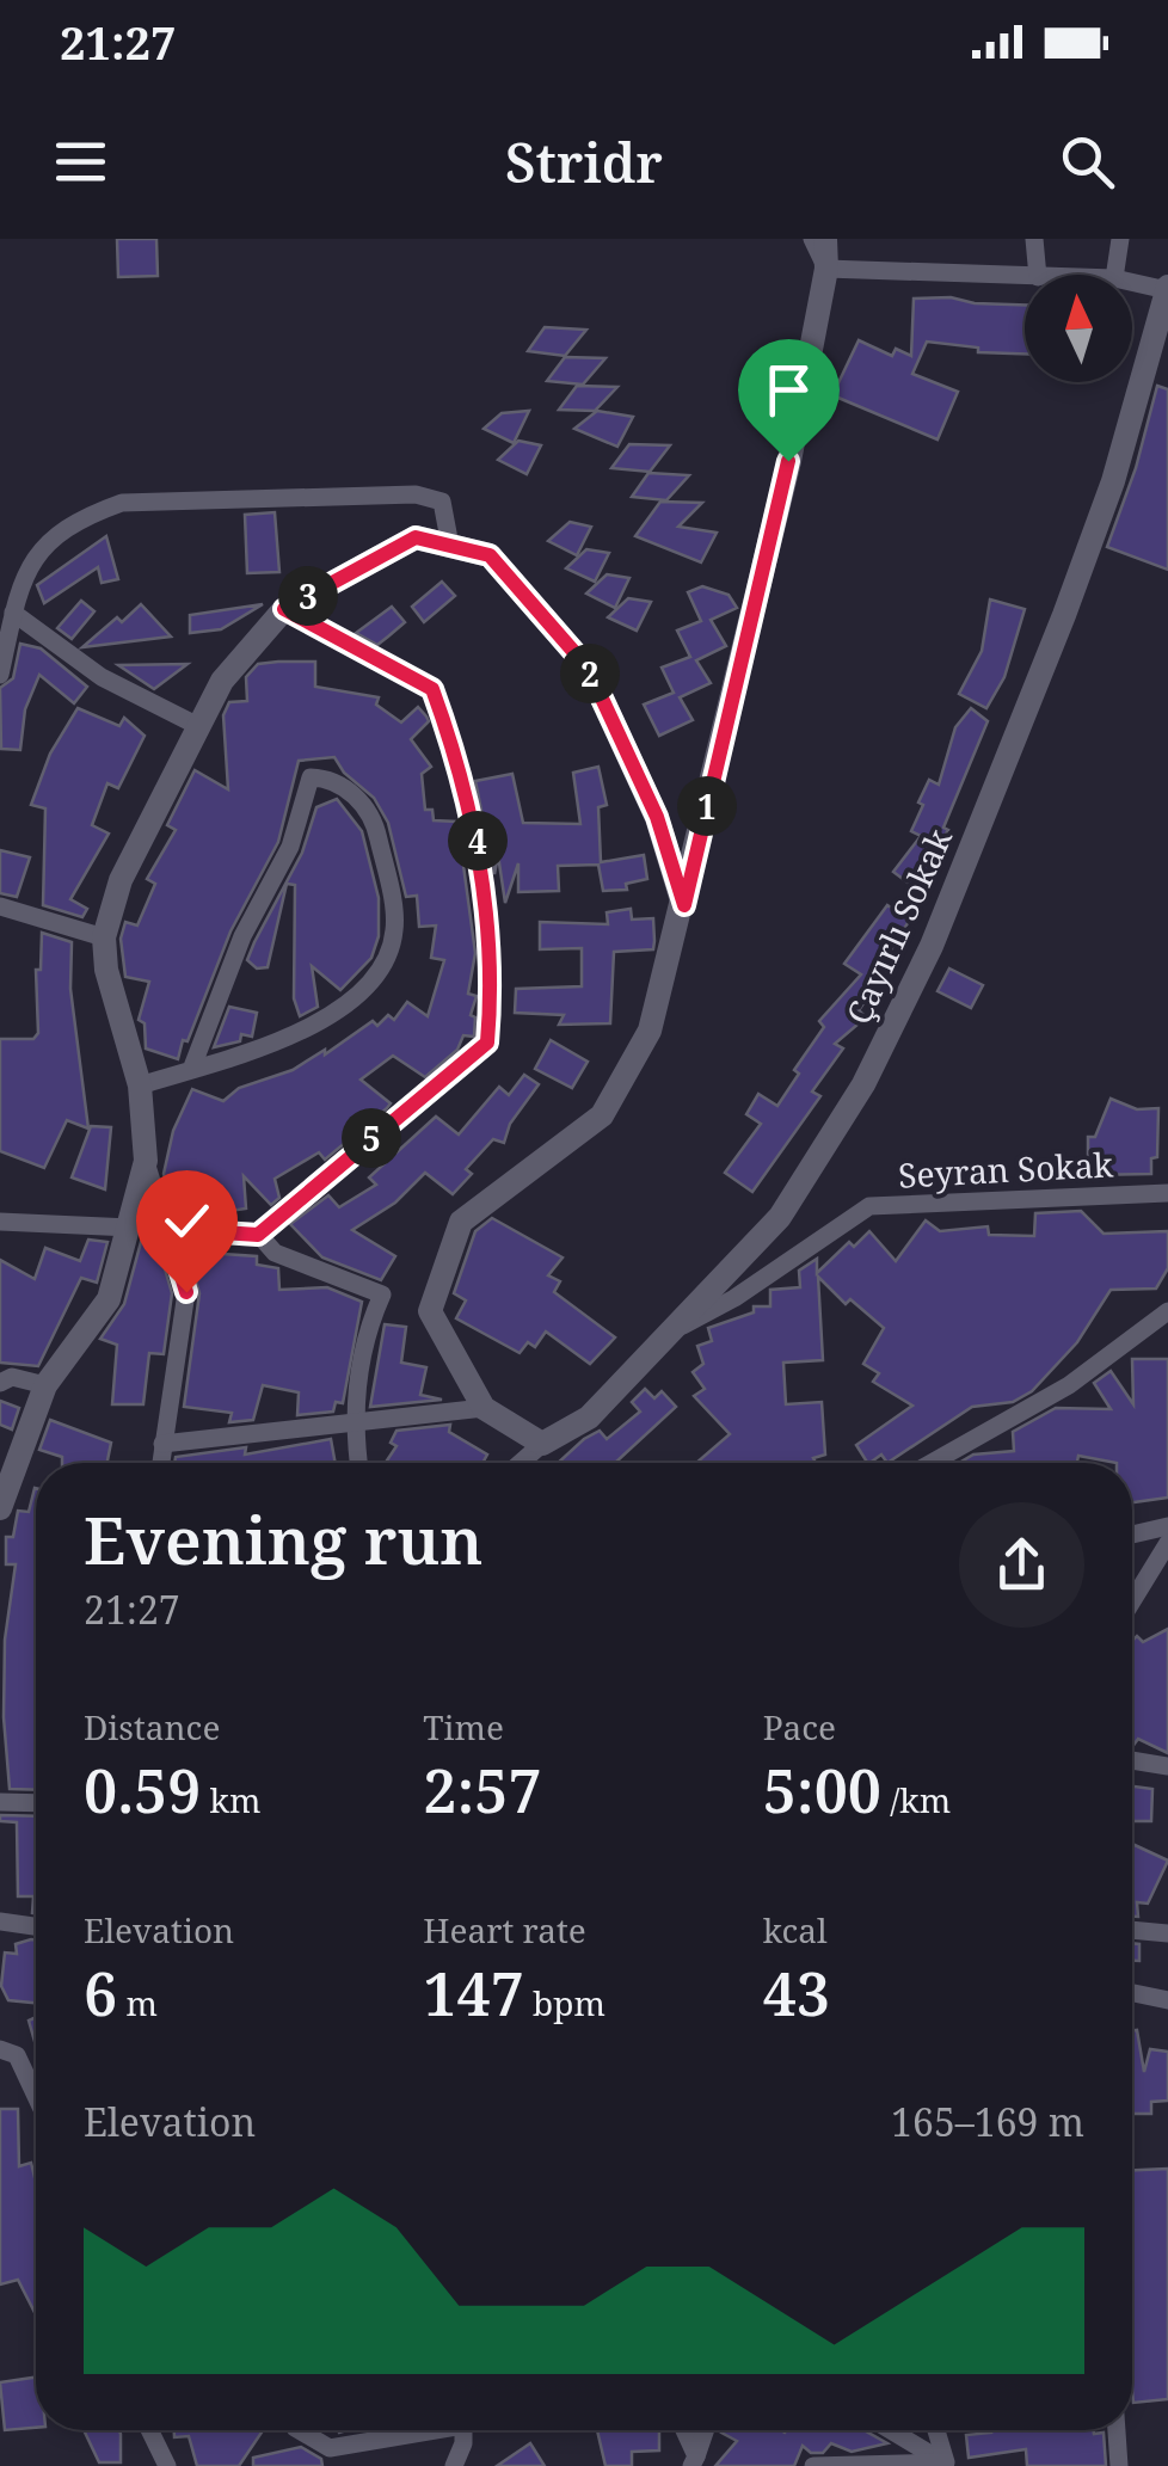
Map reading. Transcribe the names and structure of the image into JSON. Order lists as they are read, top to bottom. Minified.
{"streets":{"street":["Çayırlı Sokak","Seyran Sokak"]},"crossings":[["Çayırlı Sokak","Seyran Sokak"]],"north":"top","page":{"status":"21:27","header":"Stridr","pins":["3","2","1","4","5"],"heading":["Evening run","21:27"],"stats":[["Distance","0.59 km"],["Time","2:57"],["Pace","5:00 /km"],["Elevation","6 m"],["Heart rate","147 bpm"],["kcal","43"]],"chart":["Elevation","165–169 m"]}}
